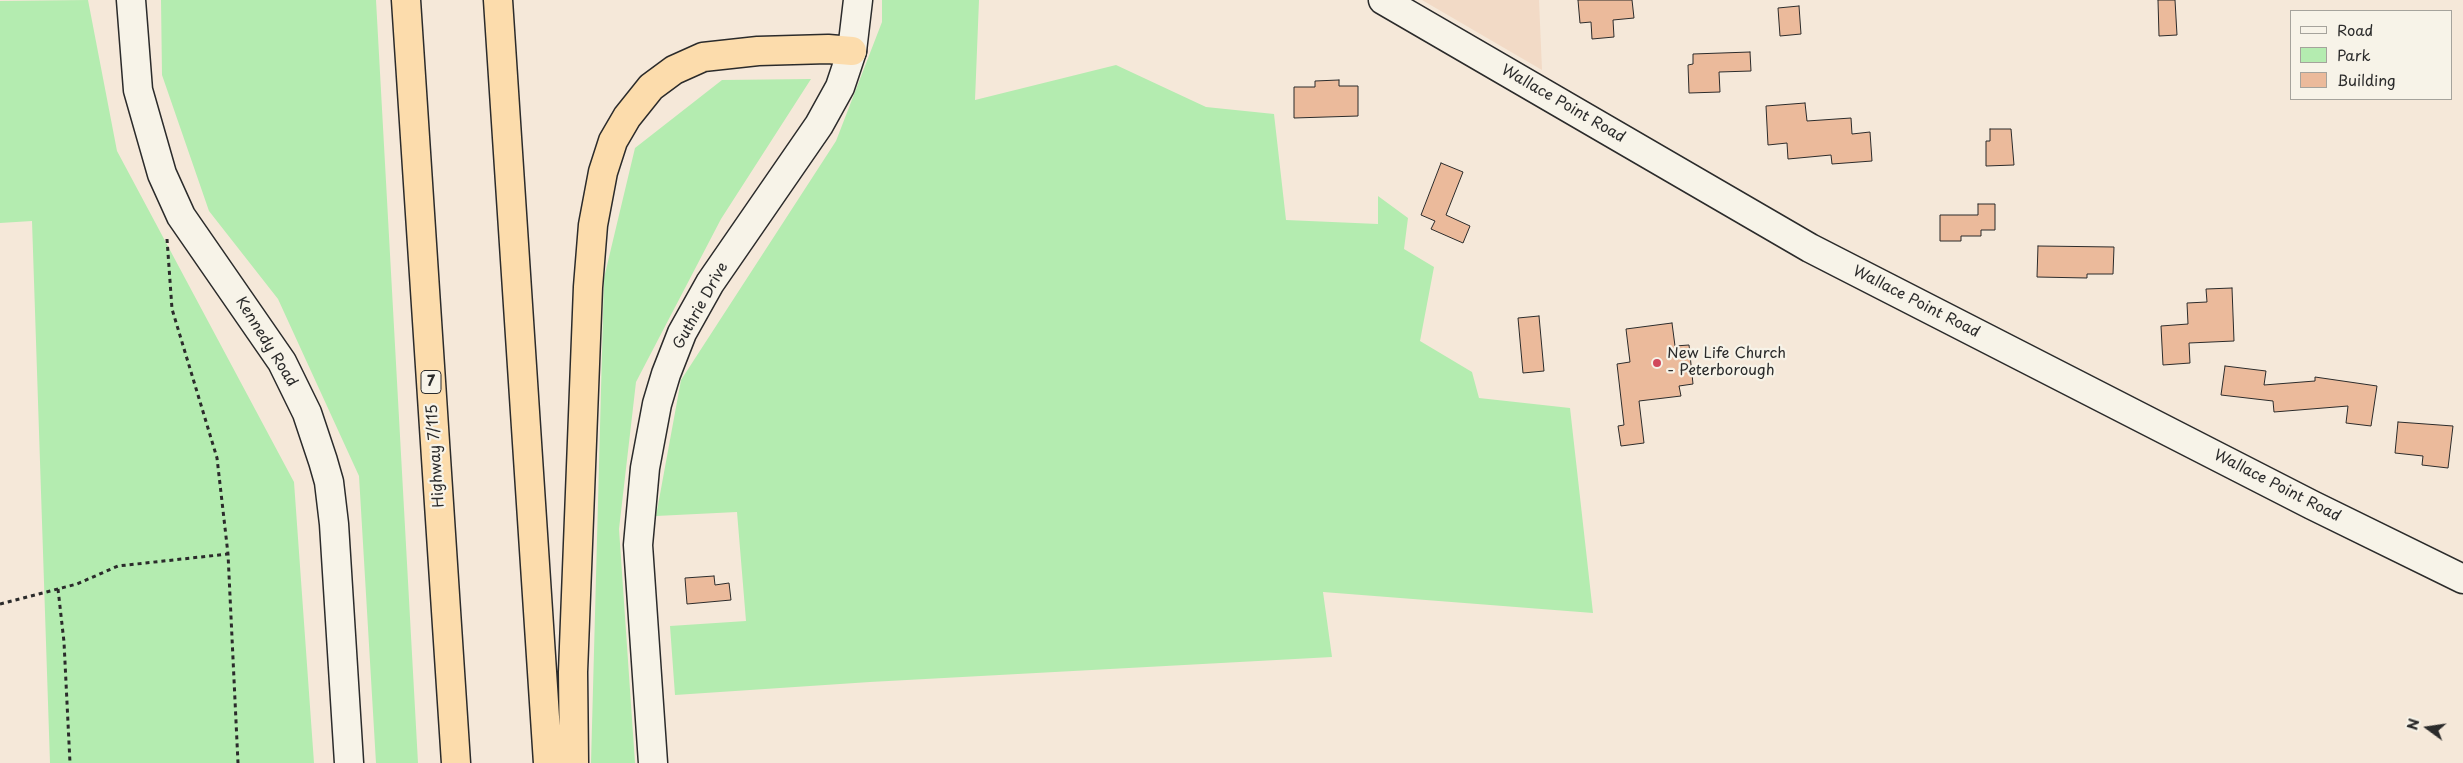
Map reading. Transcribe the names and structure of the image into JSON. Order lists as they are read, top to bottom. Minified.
{"streets":{"highway":["7","Highway 7/115"],"street":["Wallace Point Road","Guthrie Drive","Kennedy Road"]},"places":["New Life Church - Peterborough"],"legend":["Road","Park","Building"],"north":"left"}
